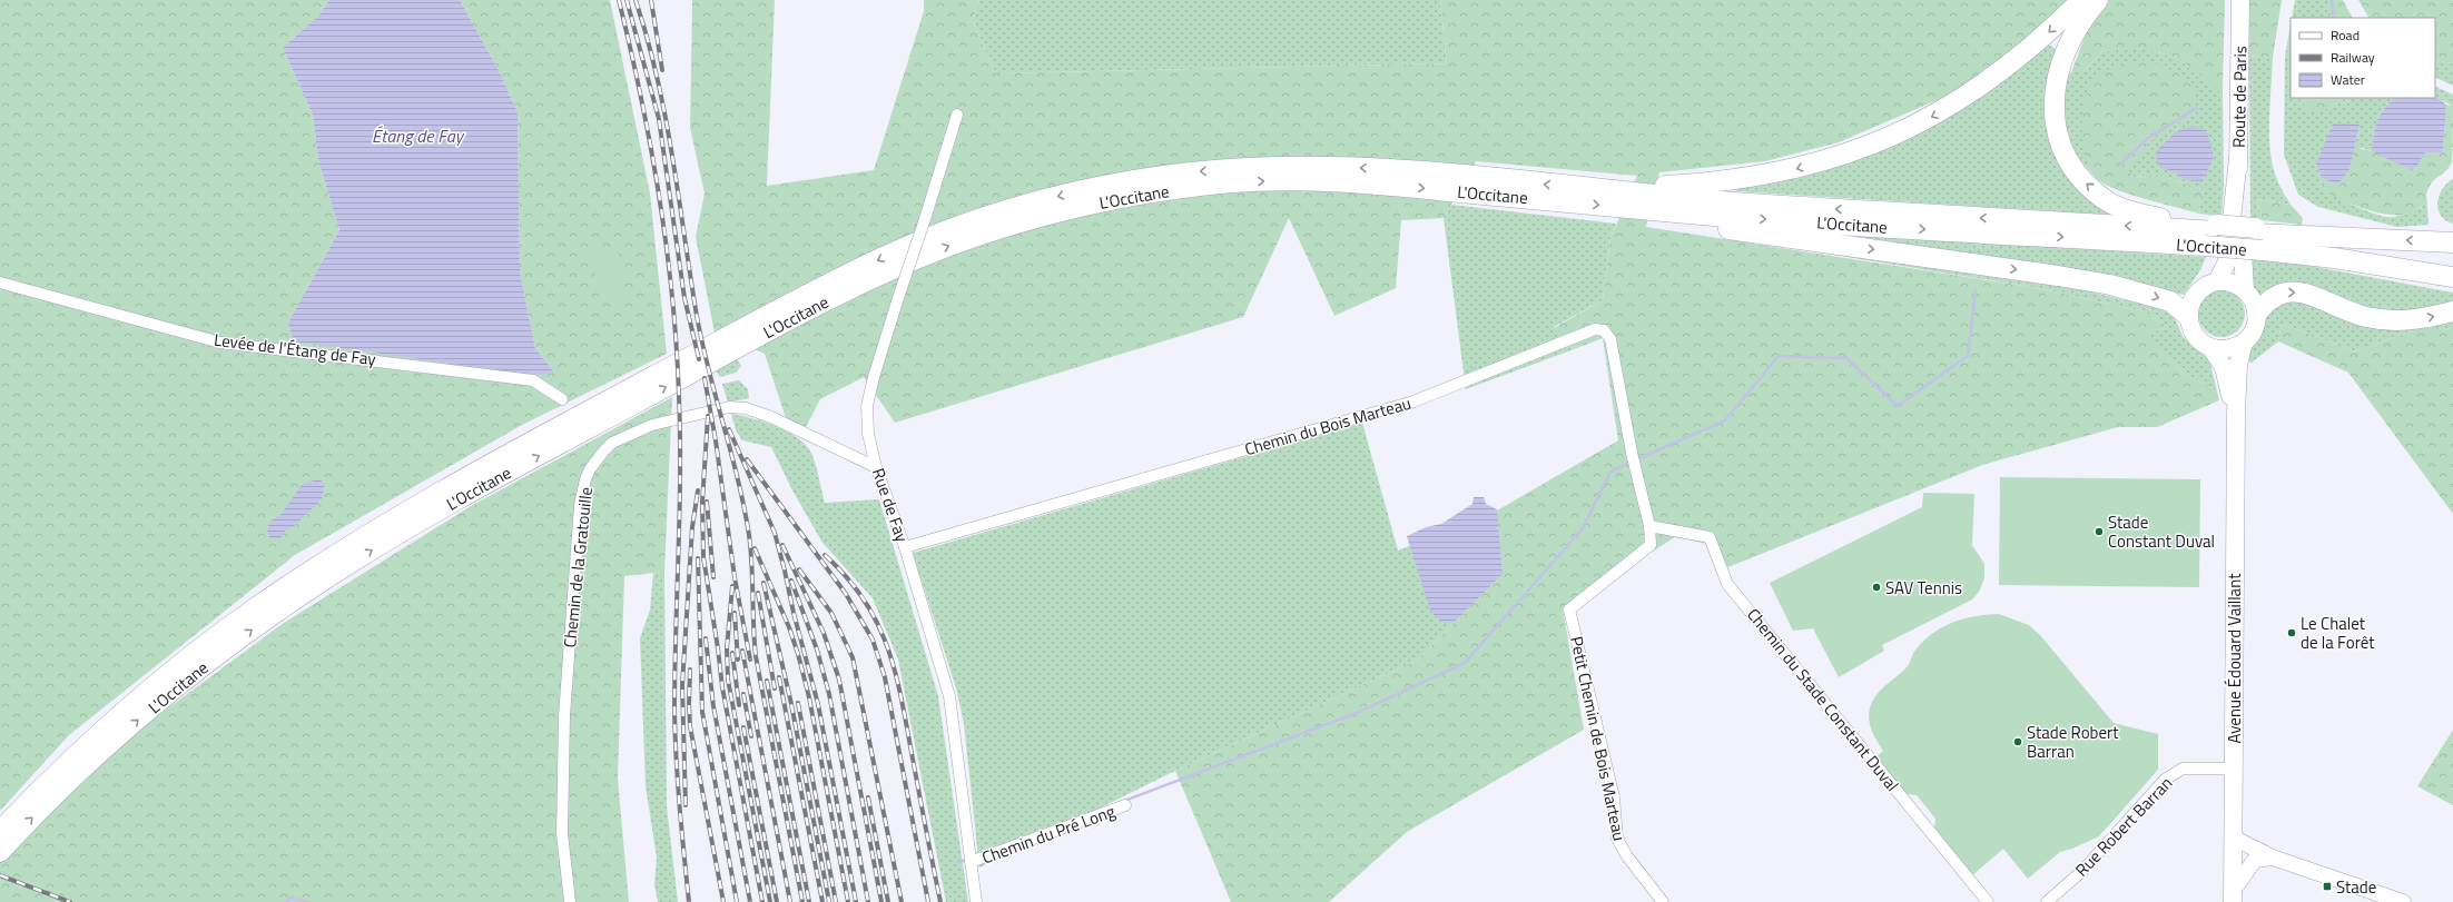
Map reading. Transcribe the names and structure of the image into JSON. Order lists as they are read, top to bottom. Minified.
{"streets":{"highway":["L'Occitane"],"main road":["Route de Paris","Avenue Édouard Vaillant"],"street":["Levée de l'Étang de Fay","Chemin du Bois Marteau","Rue de Fay","Chemin de la Gratouille","Chemin du Stade Constant Duval","Petit Chemin de Bois Marteau","Rue Robert Barran","Chemin du Pré Long"]},"crossings":[["Chemin du Bois Marteau","Rue de Fay"],["Chemin du Bois Marteau","Petit Chemin de Bois Marteau"],["Rue de Fay","Chemin de la Gratouille"],["Rue de Fay","Chemin du Pré Long"],["Avenue Édouard Vaillant","Rue Robert Barran"],["Chemin du Stade Constant Duval","Petit Chemin de Bois Marteau"]],"water":["Étang de Fay"],"places":{"other":["Stade Constant Duval","SAV Tennis","Le Chalet de la Forêt","Stade Robert Barran"],"transit":["Stade"]},"legend":["Road","Railway","Water"]}
